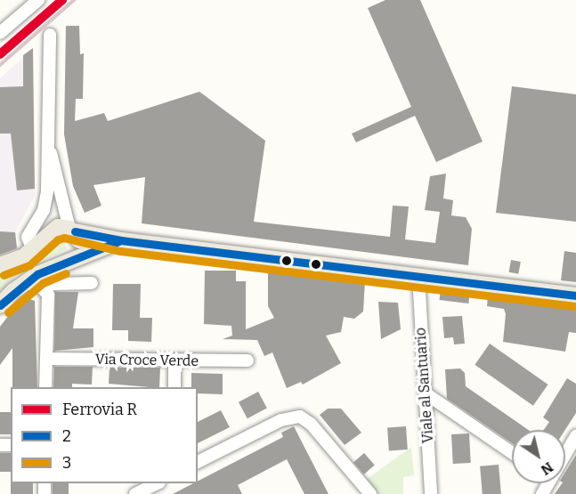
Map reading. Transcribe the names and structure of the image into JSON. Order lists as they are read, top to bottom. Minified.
{"streets":{"street":["Via Croce Verde","Viale al Santuario"]},"lines":["rail line R","transit line 2","transit line 3"],"legend":["Ferrovia R","2","3"],"north":"bottom right"}
